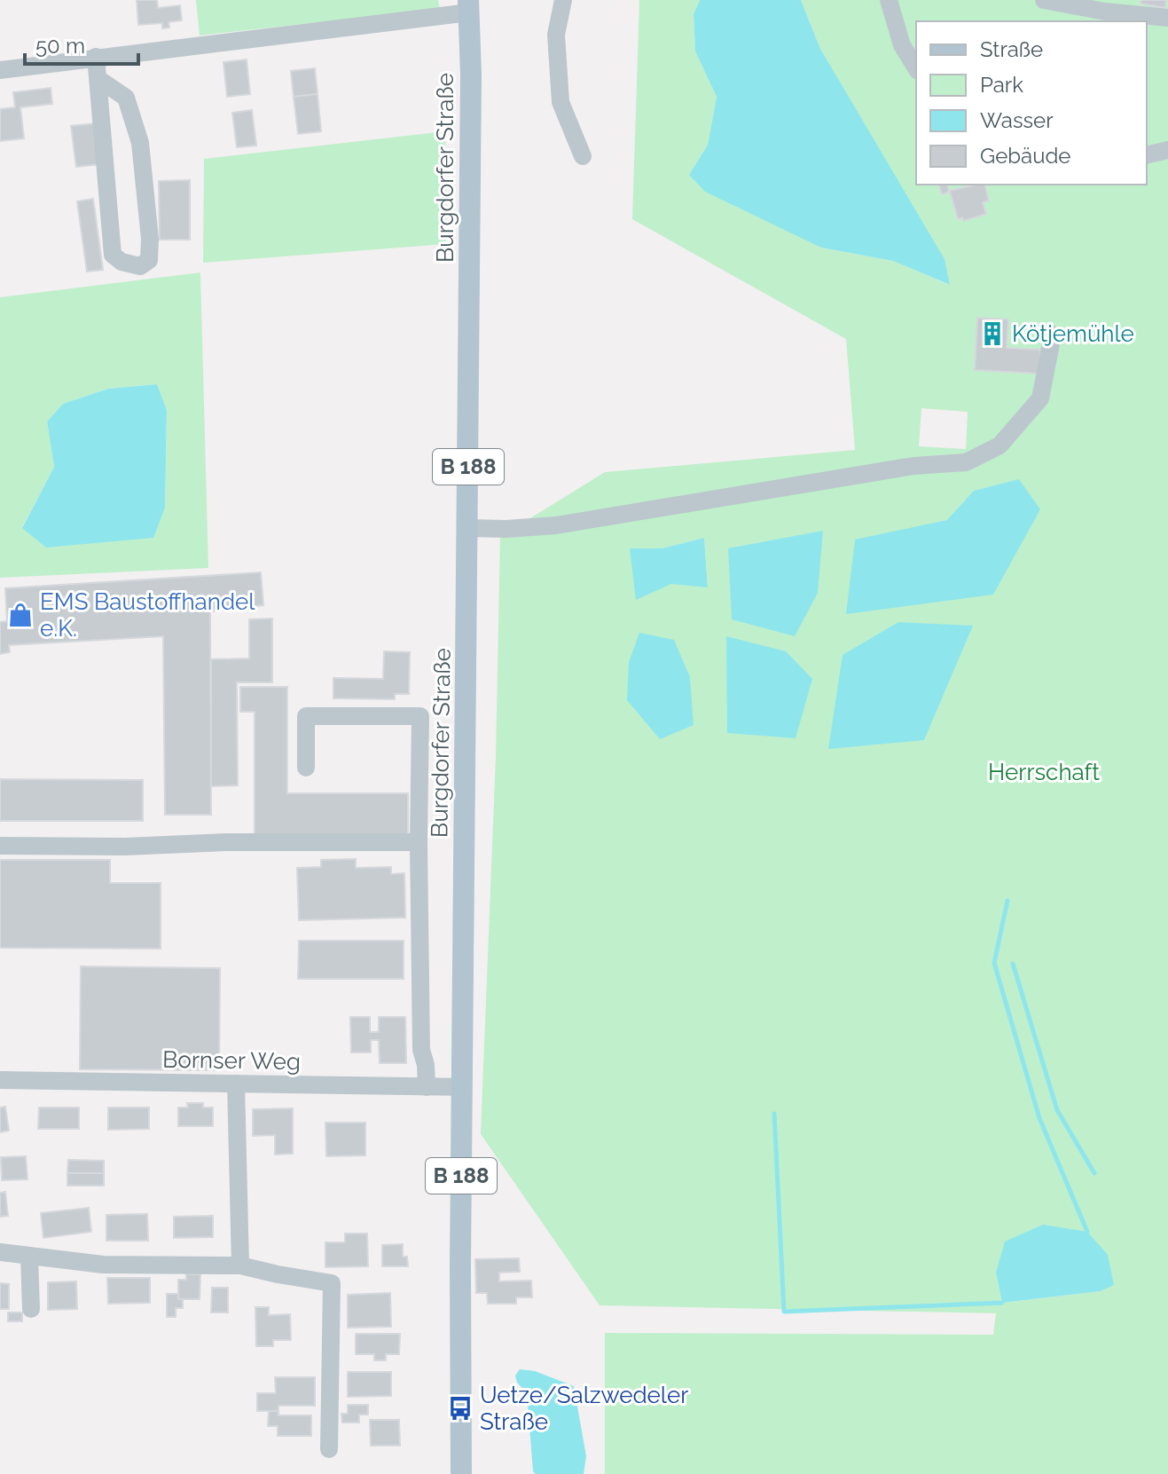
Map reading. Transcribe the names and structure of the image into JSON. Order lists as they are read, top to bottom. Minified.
{"streets":{"main road":["Burgdorfer Straße","B 188"],"street":["Bornser Weg"]},"crossings":[["Burgdorfer Straße","Bornser Weg"]],"parks":["Herrschaft"],"places":{"building":["Kötjemühle"],"shop":["EMS Baustoffhandel e.K."],"bus stop":["Uetze/Salzwedeler Straße"]},"legend":["Straße","Park","Wasser","Gebäude"],"scale_bar":"50 m"}
